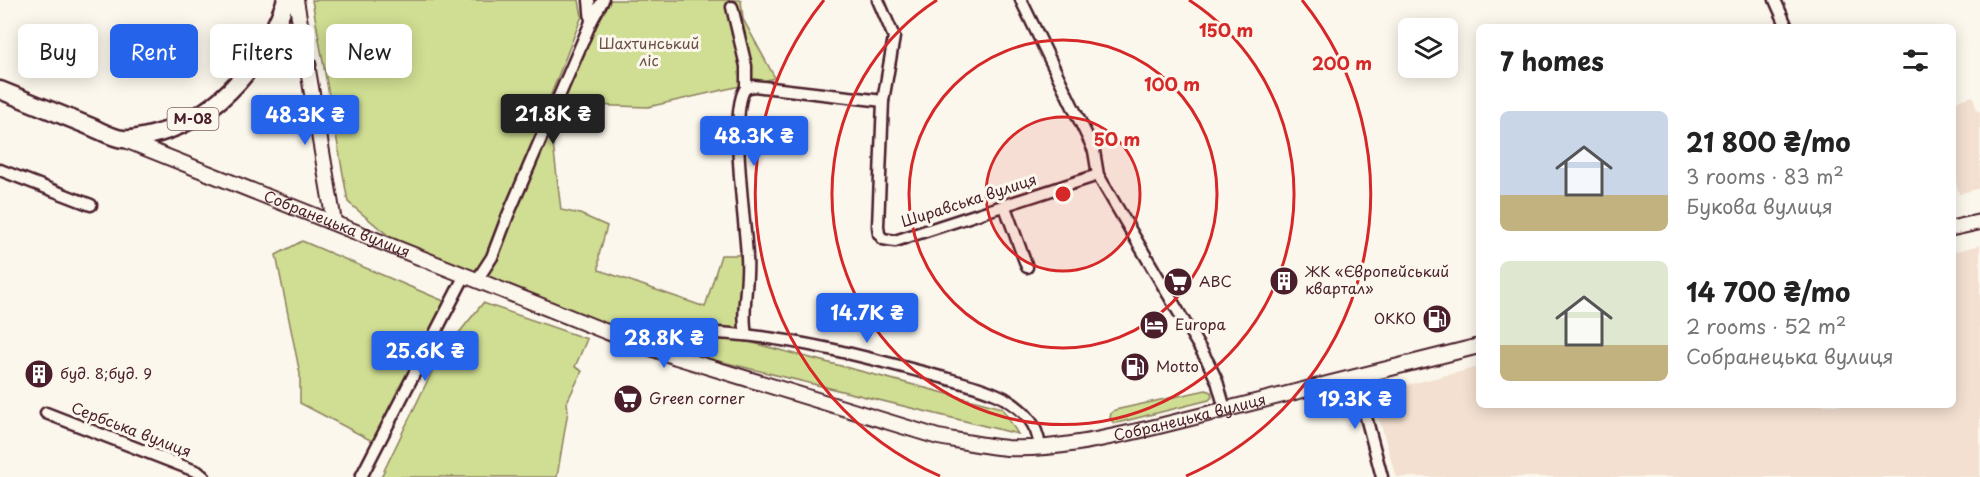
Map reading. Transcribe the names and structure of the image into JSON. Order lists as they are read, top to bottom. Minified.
{"streets":{"highway":["М-08","Собранецька вулиця"],"street":["Ширавська вулиця","Сербська вулиця"]},"crossings":[["М-08","Собранецька вулиця"]],"parks":["Шахтинський ліс"],"places":{"building":["ЖК «Європейський квартал»","буд. 8;буд. 9"],"supermarket":["ABC","Green corner"],"fuel station":["ОККО","Motto"],"hotel":["Europa"]},"page":{"chip":["Buy","Rent","Filters","New"],"heading":"7 homes","price":["21.8K ₴","48.3K ₴","48.3K ₴","14.7K ₴","28.8K ₴","25.6K ₴","19.3K ₴"],"list":[{"name":"21 800 ₴/mo","note":"3 rooms · 83 m² · Букова вулиця"},{"name":"14 700 ₴/mo","note":"2 rooms · 52 m² · Собранецька вулиця"}]},"rings":["150 m","200 m","100 m","50 m"]}
